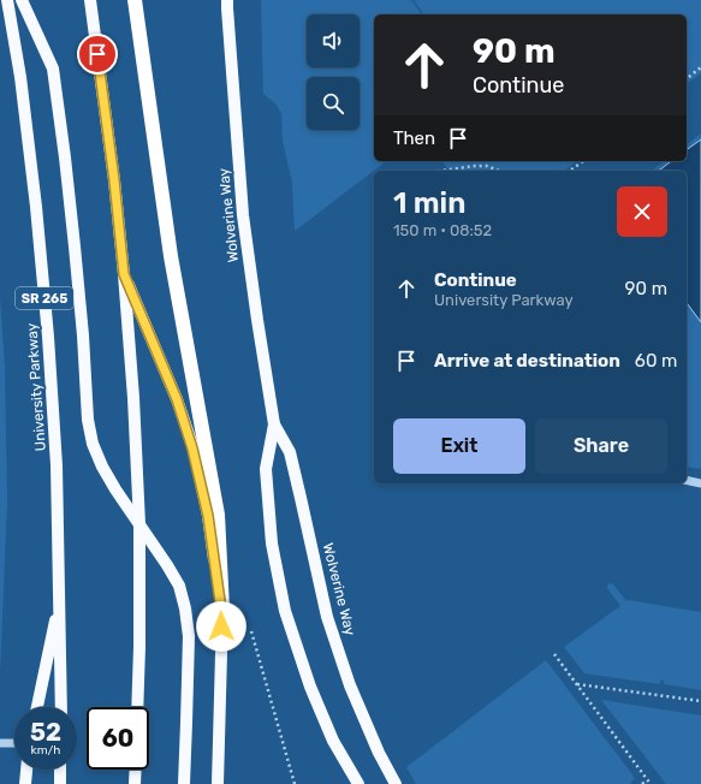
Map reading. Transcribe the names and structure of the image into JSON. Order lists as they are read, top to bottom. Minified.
{"streets":{"main road":["Wolverine Way","SR 265","University Parkway"]},"page":{"turn":["90 m","Continue"],"then":"Then","heading":["1 min","150 m · 08:52"],"list":[{"name":"Continue","note":"University Parkway","value":"90 m"},{"name":"Arrive at destination","value":"60 m"}],"buttons":["Exit","Share"],"speed":"52 km/h","limit":"60"}}
